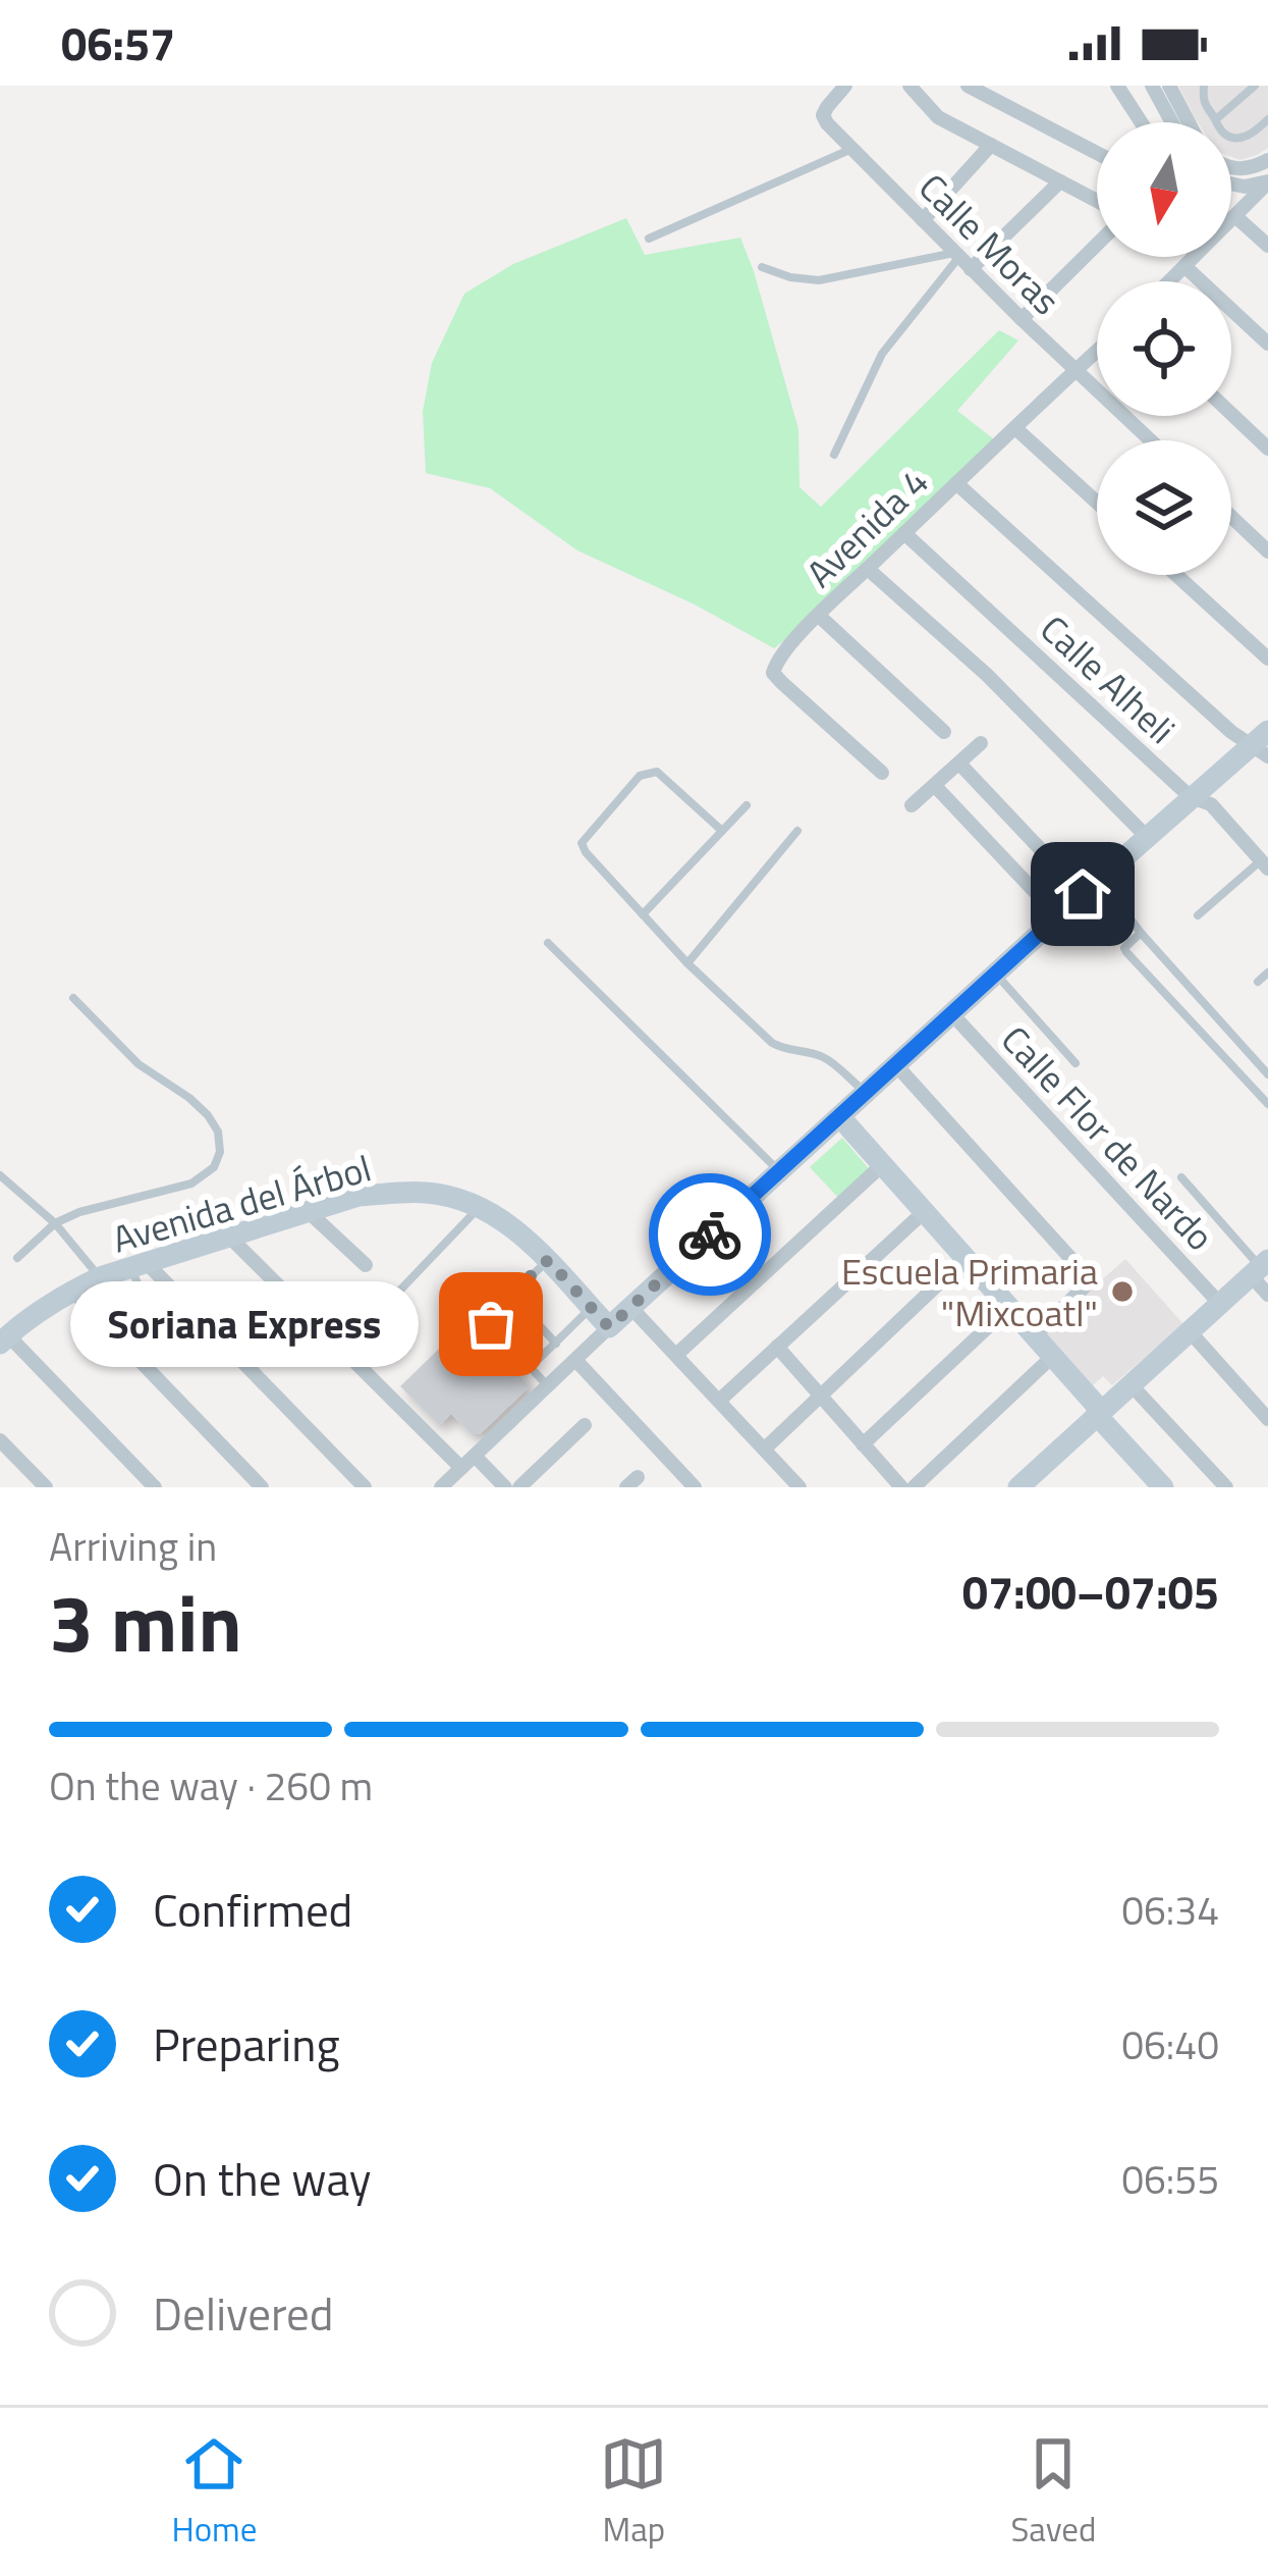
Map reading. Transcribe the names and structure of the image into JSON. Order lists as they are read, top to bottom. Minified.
{"streets":{"street":["Calle Moras","Avenida 4","Calle Alheli","Calle Flor de Nardo","Avenida del Árbol"]},"crossings":[["Calle Moras","Avenida 4"],["Avenida 4","Calle Alheli"]],"places":["Escuela Primaria \"Mixcoatl\"","Soriana Express"],"north":"bottom","page":{"status":"06:57","bubble":"Soriana Express","heading":["3 min","Arriving in","07:00–07:05"],"bar":"On the way · 260 m","list":[["Confirmed","06:34"],["Preparing","06:40"],["On the way","06:55"],"Delivered"],"tabs":["Home","Map","Saved"]}}
